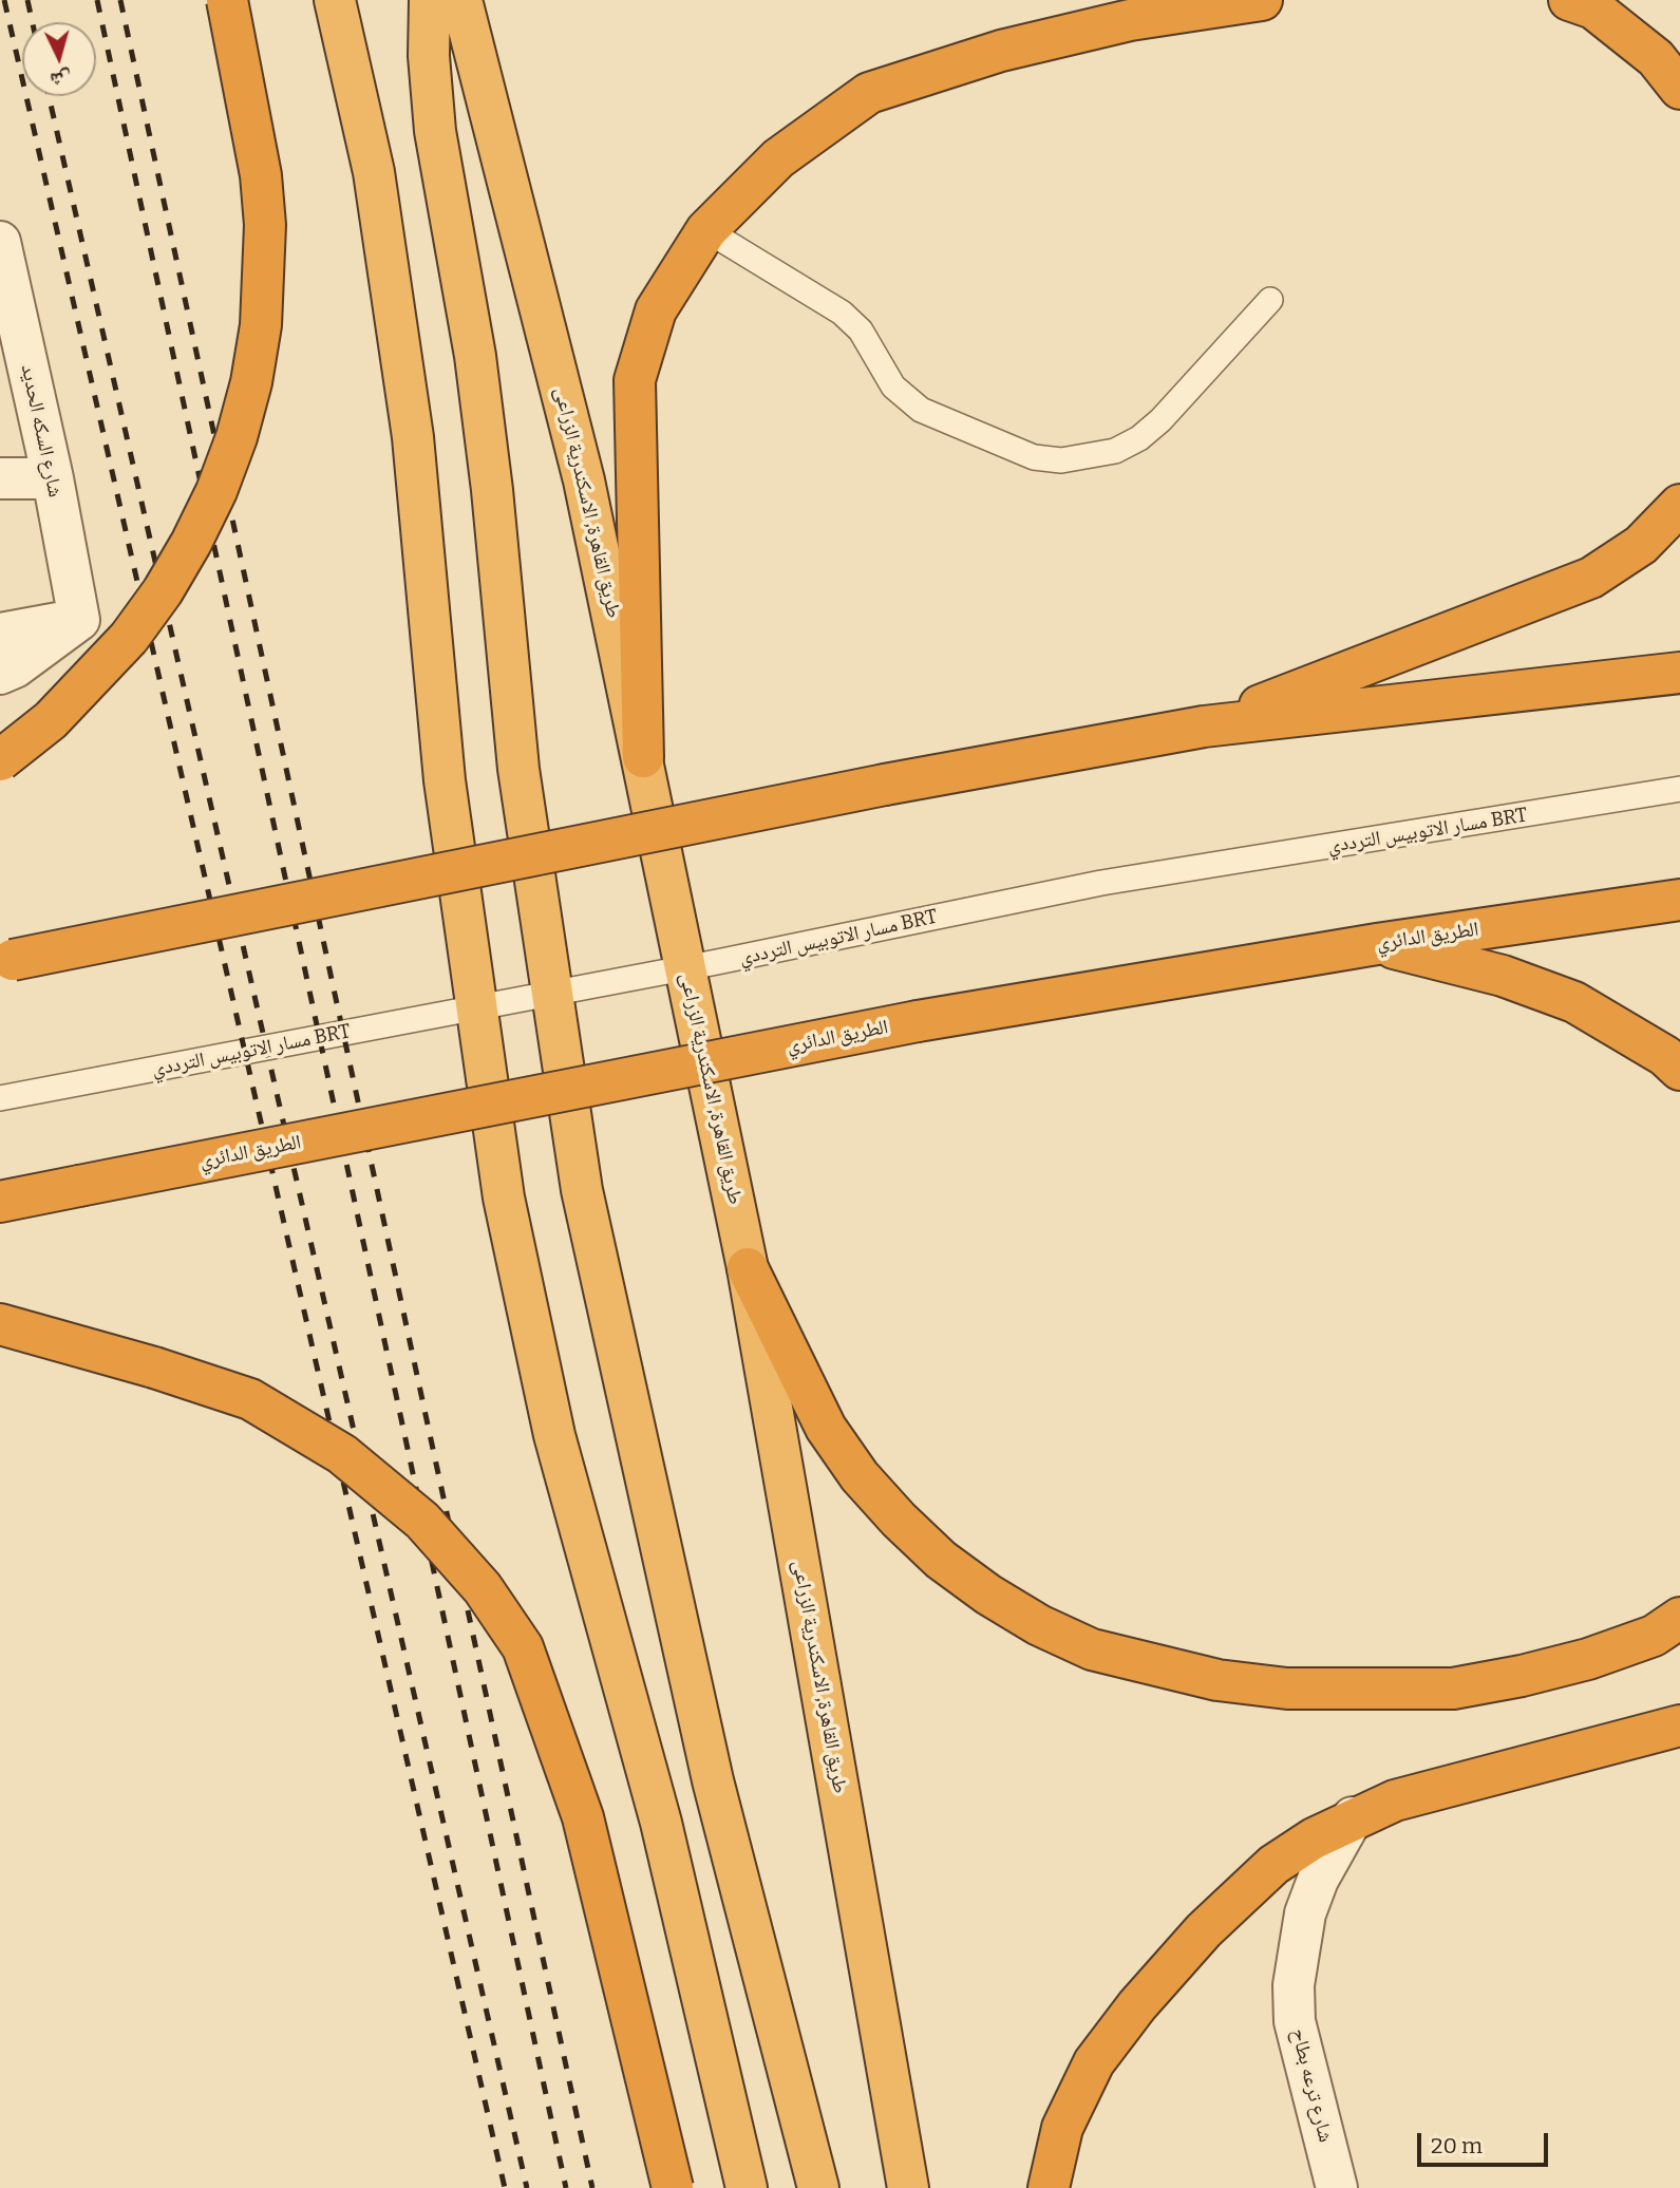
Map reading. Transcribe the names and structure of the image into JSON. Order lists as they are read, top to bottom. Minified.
{"streets":{"highway":["طريق القاهرة, الاسكندرية الزراعى","الطريق الدائري"],"street":["شارع السكه الحديد","شارع ترعه بطاح"],"lane":["مسار الاتوبيس الترددي BRT"]},"scale_bar":"20 m","north":"bottom"}
